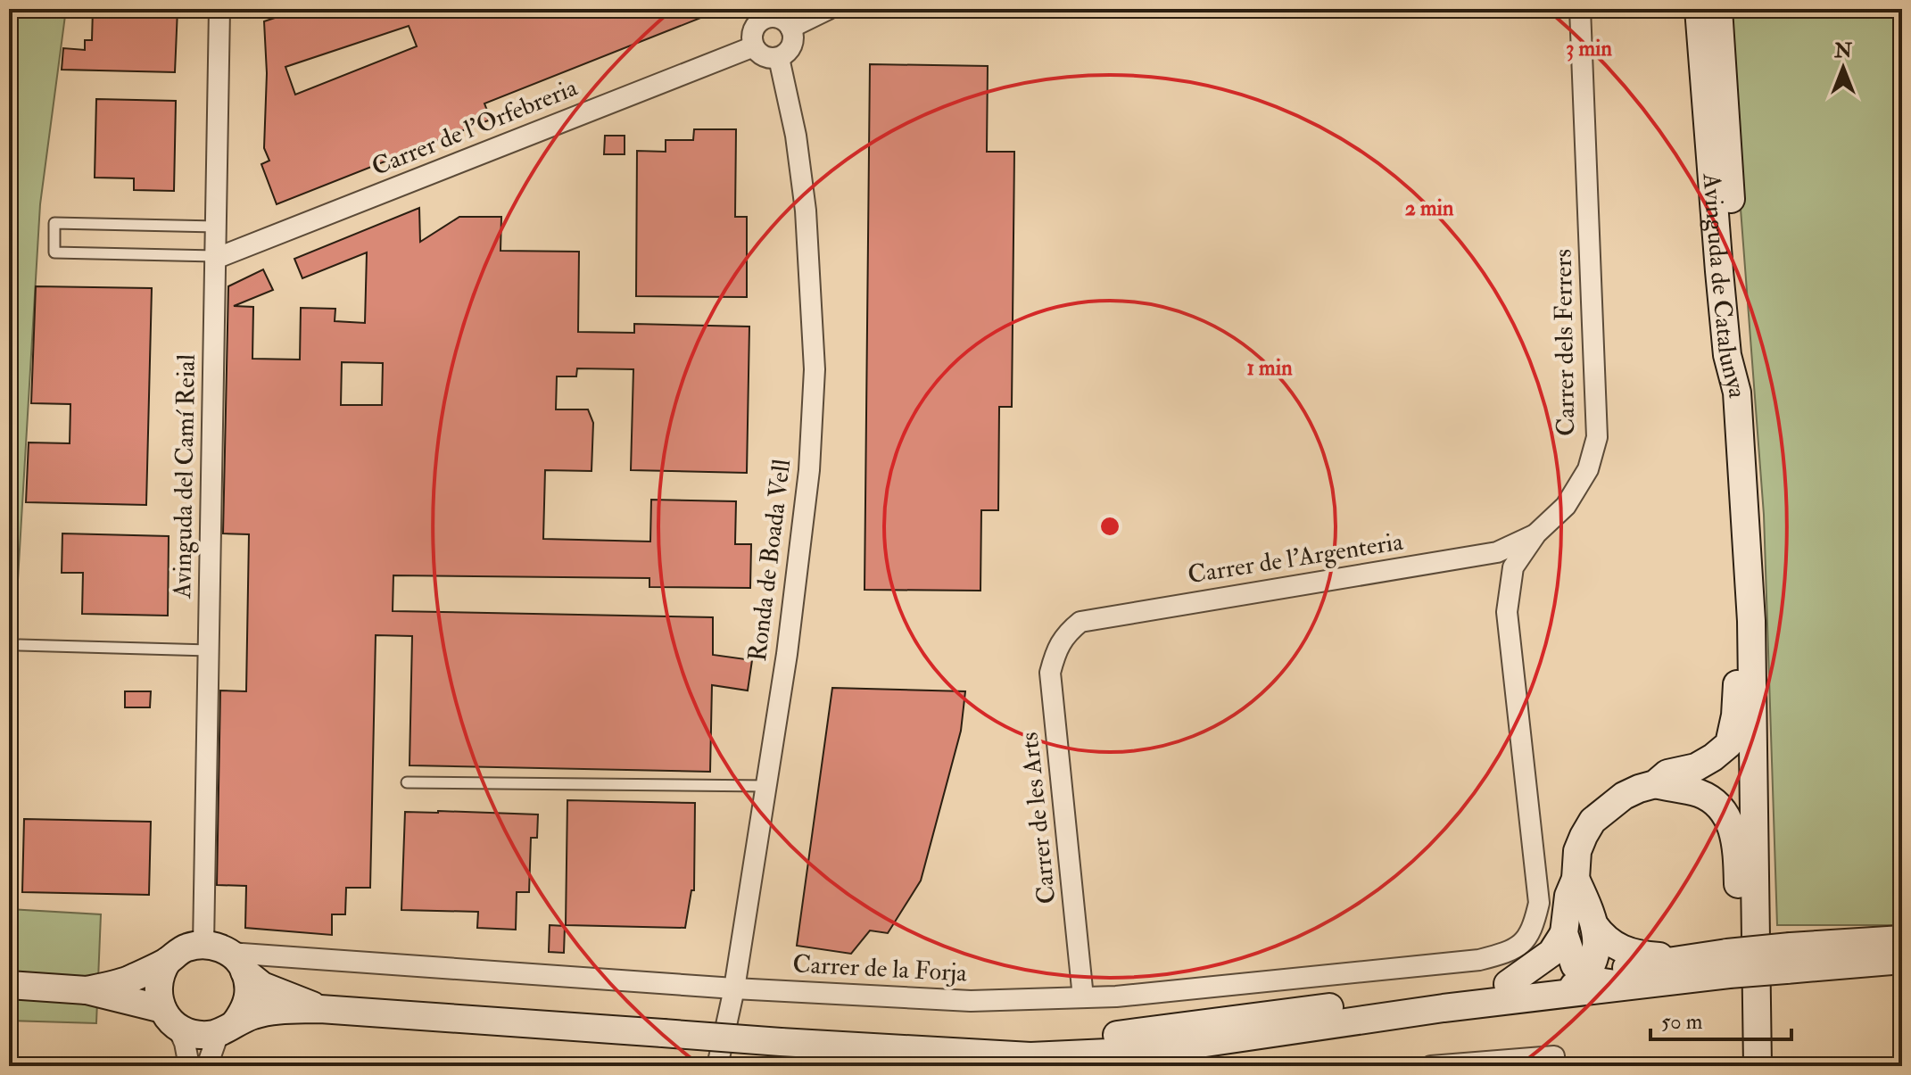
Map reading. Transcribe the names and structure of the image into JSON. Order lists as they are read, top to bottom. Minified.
{"streets":{"main road":["Avinguda de Catalunya"],"street":["Carrer de l'Orfebreria","Carrer dels Ferrers","Avinguda del Camí Reial","Carrer de l'Argenteria","Ronda de Boada Vell","Carrer de les Arts","Carrer de la Forja"]},"crossings":[["Carrer de l'Orfebreria","Avinguda del Camí Reial"],["Carrer de l'Orfebreria","Ronda de Boada Vell"],["Carrer dels Ferrers","Carrer de l'Argenteria"],["Carrer dels Ferrers","Carrer de la Forja"],["Avinguda del Camí Reial","Carrer de la Forja"],["Carrer de l'Argenteria","Carrer de les Arts"],["Ronda de Boada Vell","Carrer de la Forja"],["Carrer de les Arts","Carrer de la Forja"]],"scale_bar":"50 m","north":"top","rings":["3 min","2 min","1 min"]}
